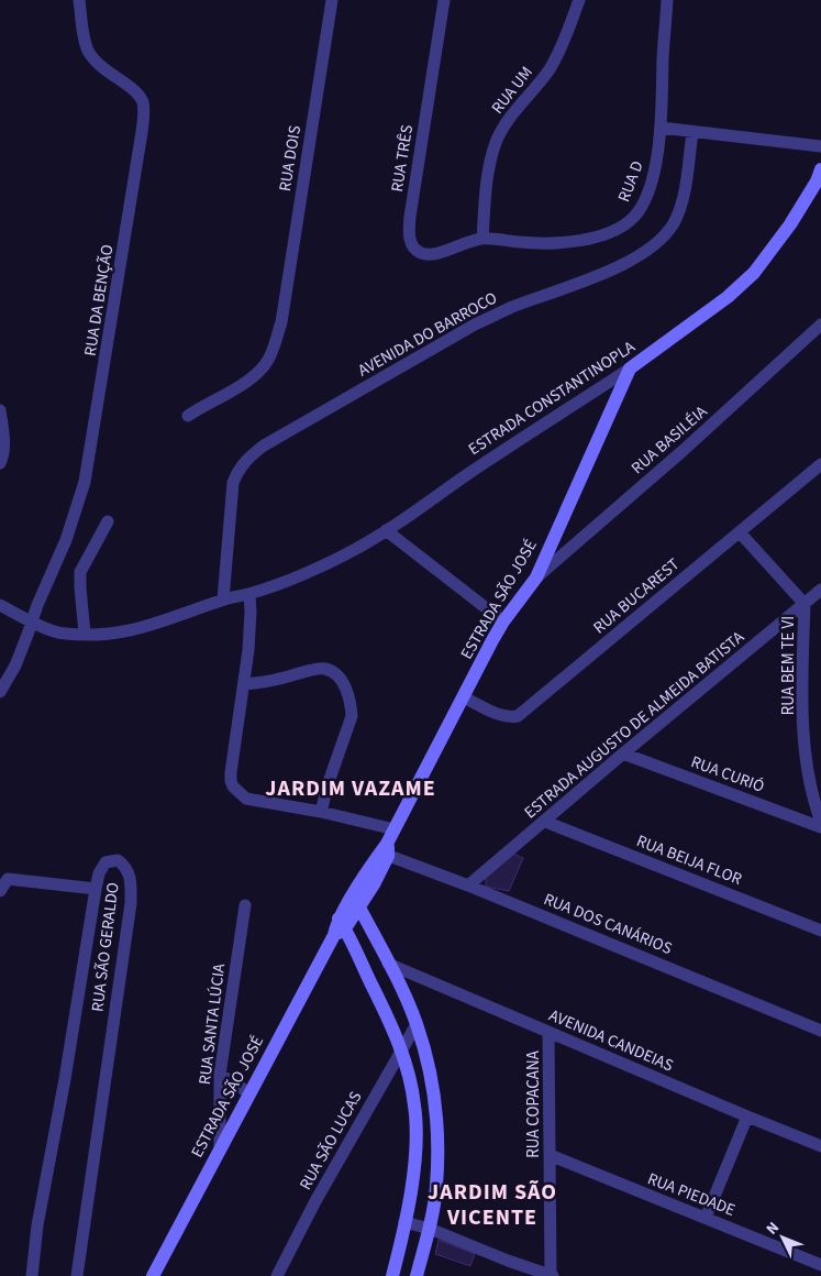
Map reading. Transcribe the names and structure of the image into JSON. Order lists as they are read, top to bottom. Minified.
{"streets":{"street":["RUA UM","RUA DOIS","RUA TRÊS","RUA D","RUA DA BENÇÃO","AVENIDA DO BARROCO","ESTRADA CONSTANTINOPLA","RUA BASILÉIA","RUA BUCAREST","ESTRADA SÃO JOSÉ","RUA BEM TE VI","ESTRADA AUGUSTO DE ALMEIDA BATISTA","RUA CURIÓ","RUA BEIJA FLOR","RUA DOS CANÁRIOS","RUA SÃO GERALDO","RUA SANTA LÚCIA","AVENIDA CANDEIAS","RUA COPACANA","RUA SÃO LUCAS","RUA PIEDADE"]},"crossings":[["RUA UM","RUA TRÊS"],["RUA UM","RUA D"],["RUA TRÊS","RUA D"],["RUA DA BENÇÃO","ESTRADA CONSTANTINOPLA"],["AVENIDA DO BARROCO","ESTRADA CONSTANTINOPLA"],["ESTRADA CONSTANTINOPLA","ESTRADA SÃO JOSÉ"],["RUA BASILÉIA","ESTRADA SÃO JOSÉ"],["RUA BUCAREST","ESTRADA SÃO JOSÉ"],["RUA BUCAREST","RUA BEM TE VI"],["ESTRADA SÃO JOSÉ","RUA DOS CANÁRIOS"],["ESTRADA SÃO JOSÉ","RUA SANTA LÚCIA"],["RUA BEM TE VI","ESTRADA AUGUSTO DE ALMEIDA BATISTA"],["ESTRADA AUGUSTO DE ALMEIDA BATISTA","RUA CURIÓ"],["ESTRADA AUGUSTO DE ALMEIDA BATISTA","RUA BEIJA FLOR"],["ESTRADA AUGUSTO DE ALMEIDA BATISTA","RUA DOS CANÁRIOS"],["AVENIDA CANDEIAS","RUA COPACANA"],["RUA COPACANA","RUA PIEDADE"]],"districts":["JARDIM VAZAME","JARDIM SÃO VICENTE"],"north":"top left"}
